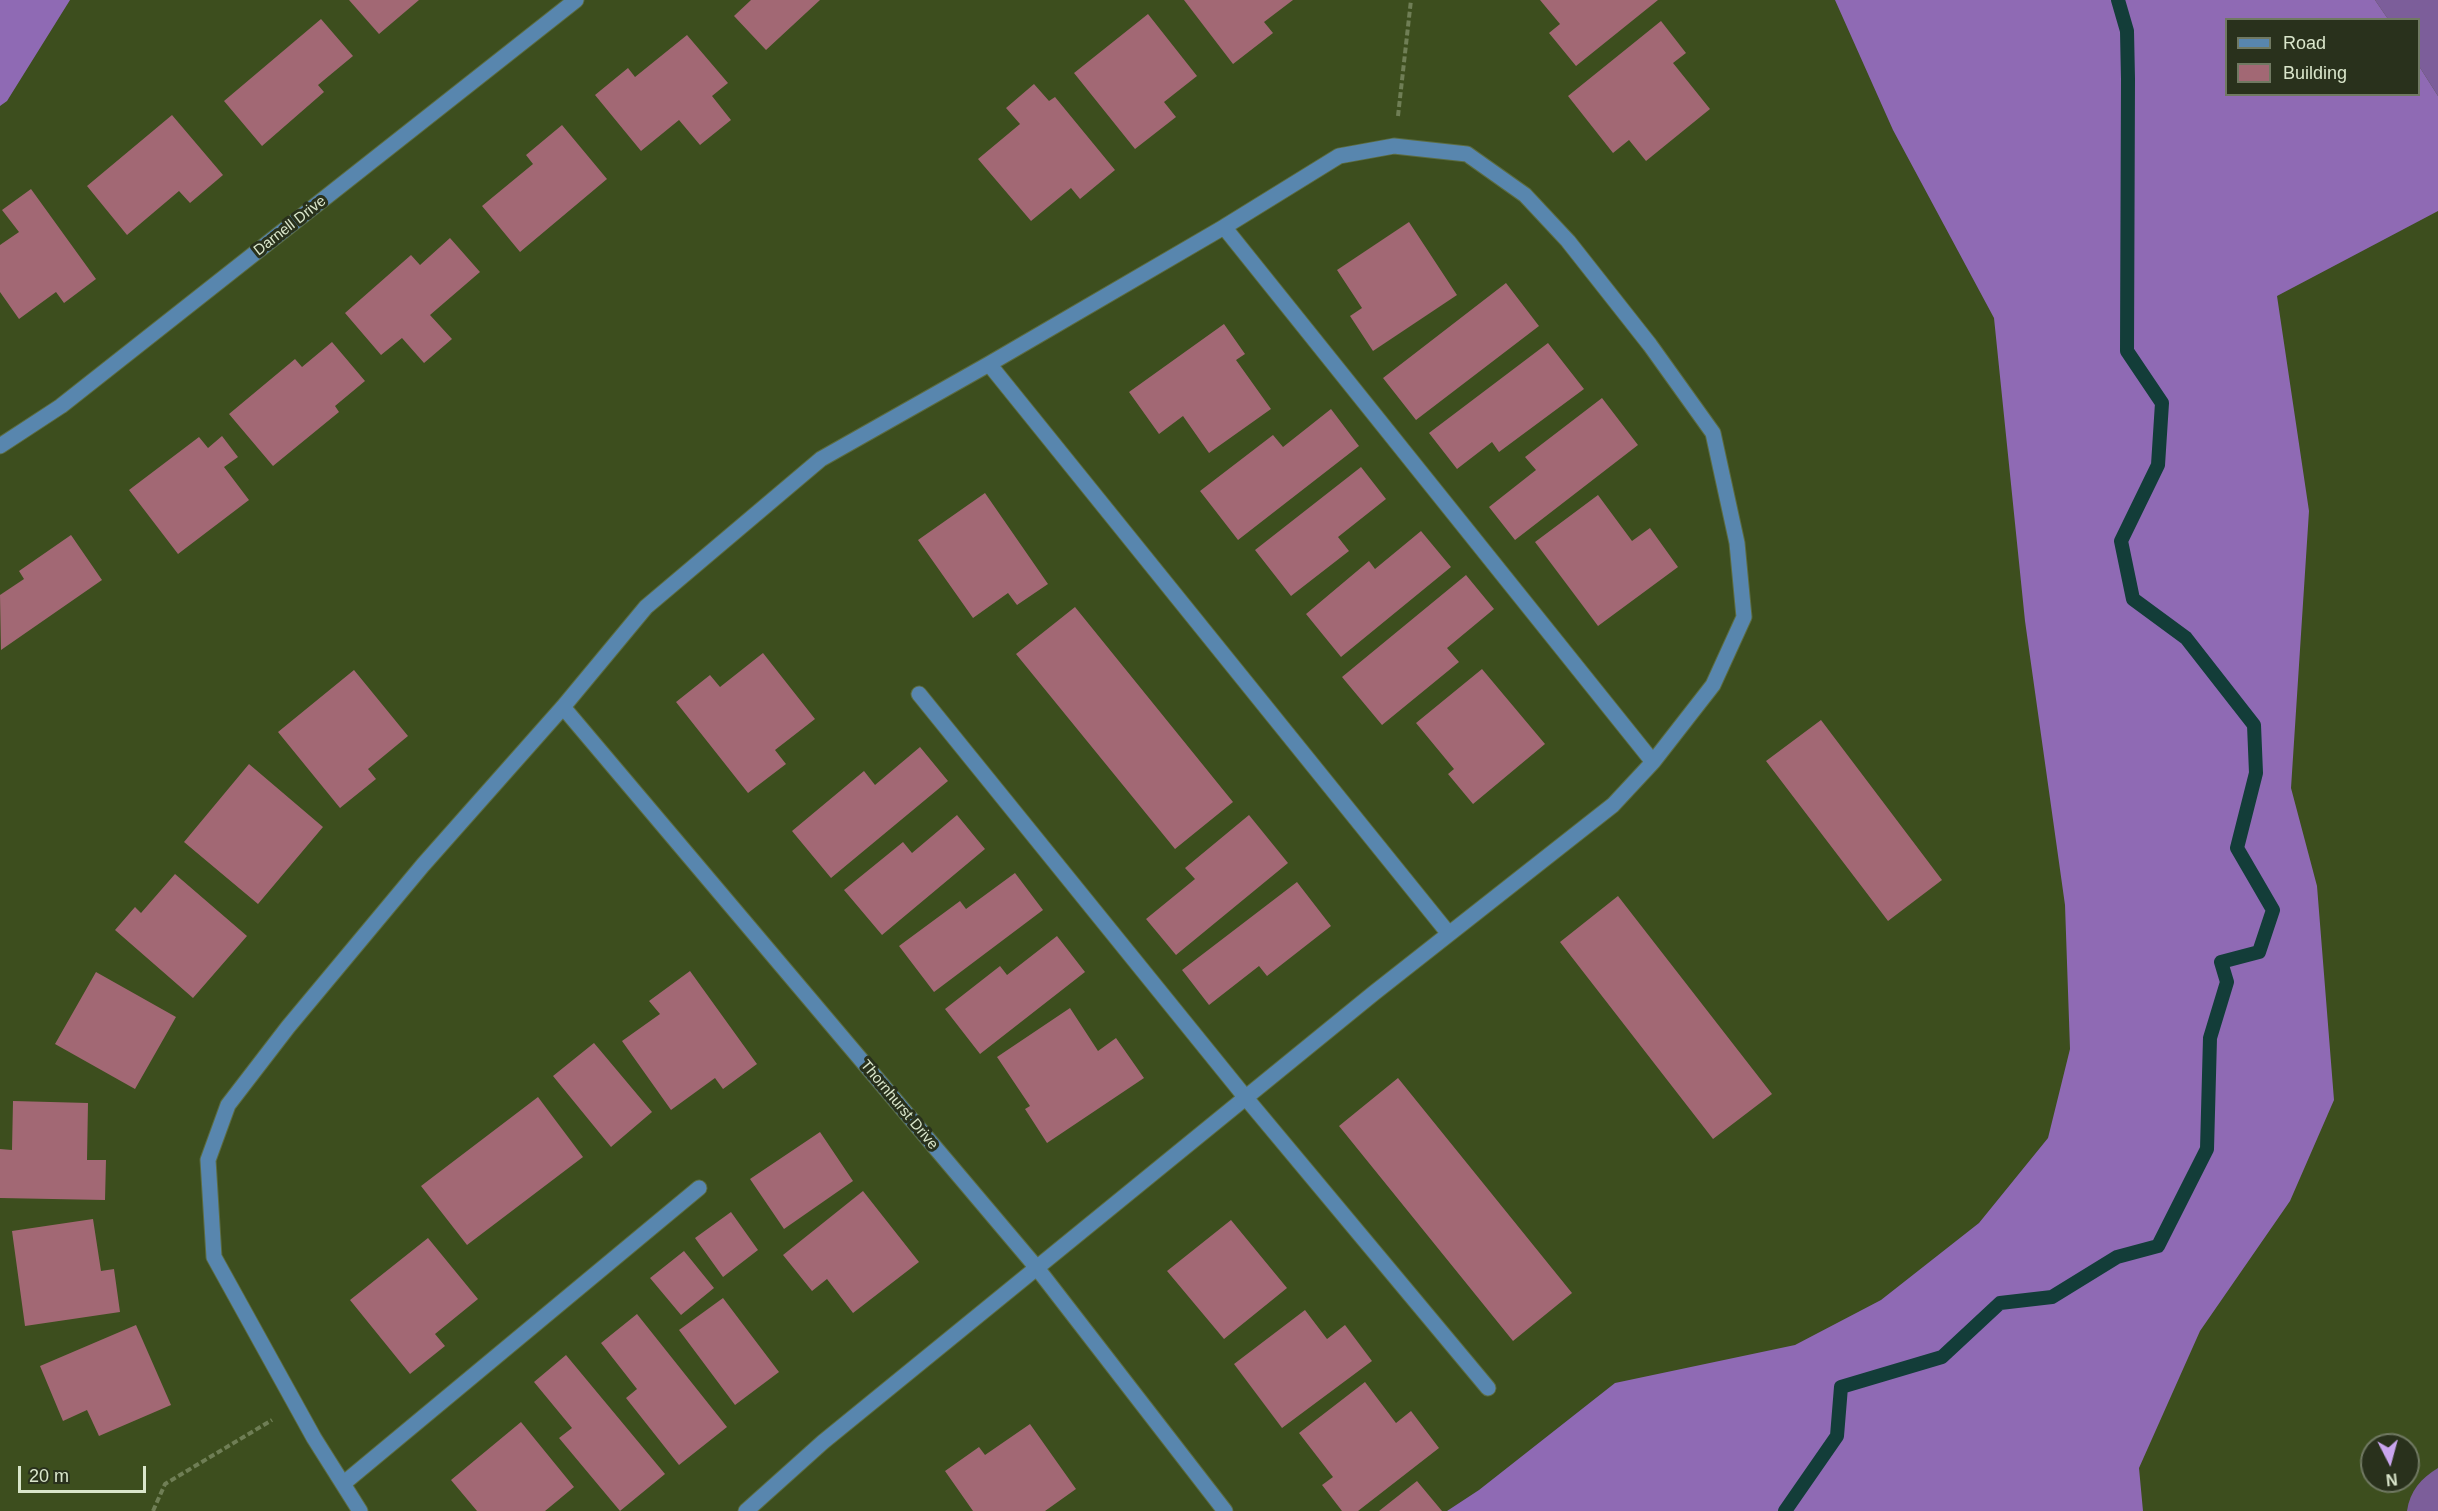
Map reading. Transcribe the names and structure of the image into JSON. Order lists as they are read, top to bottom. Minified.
{"streets":{"street":["Darnell Drive","Thornhurst Drive"]},"legend":["Road","Building"],"scale_bar":"20 m","north":"bottom"}
